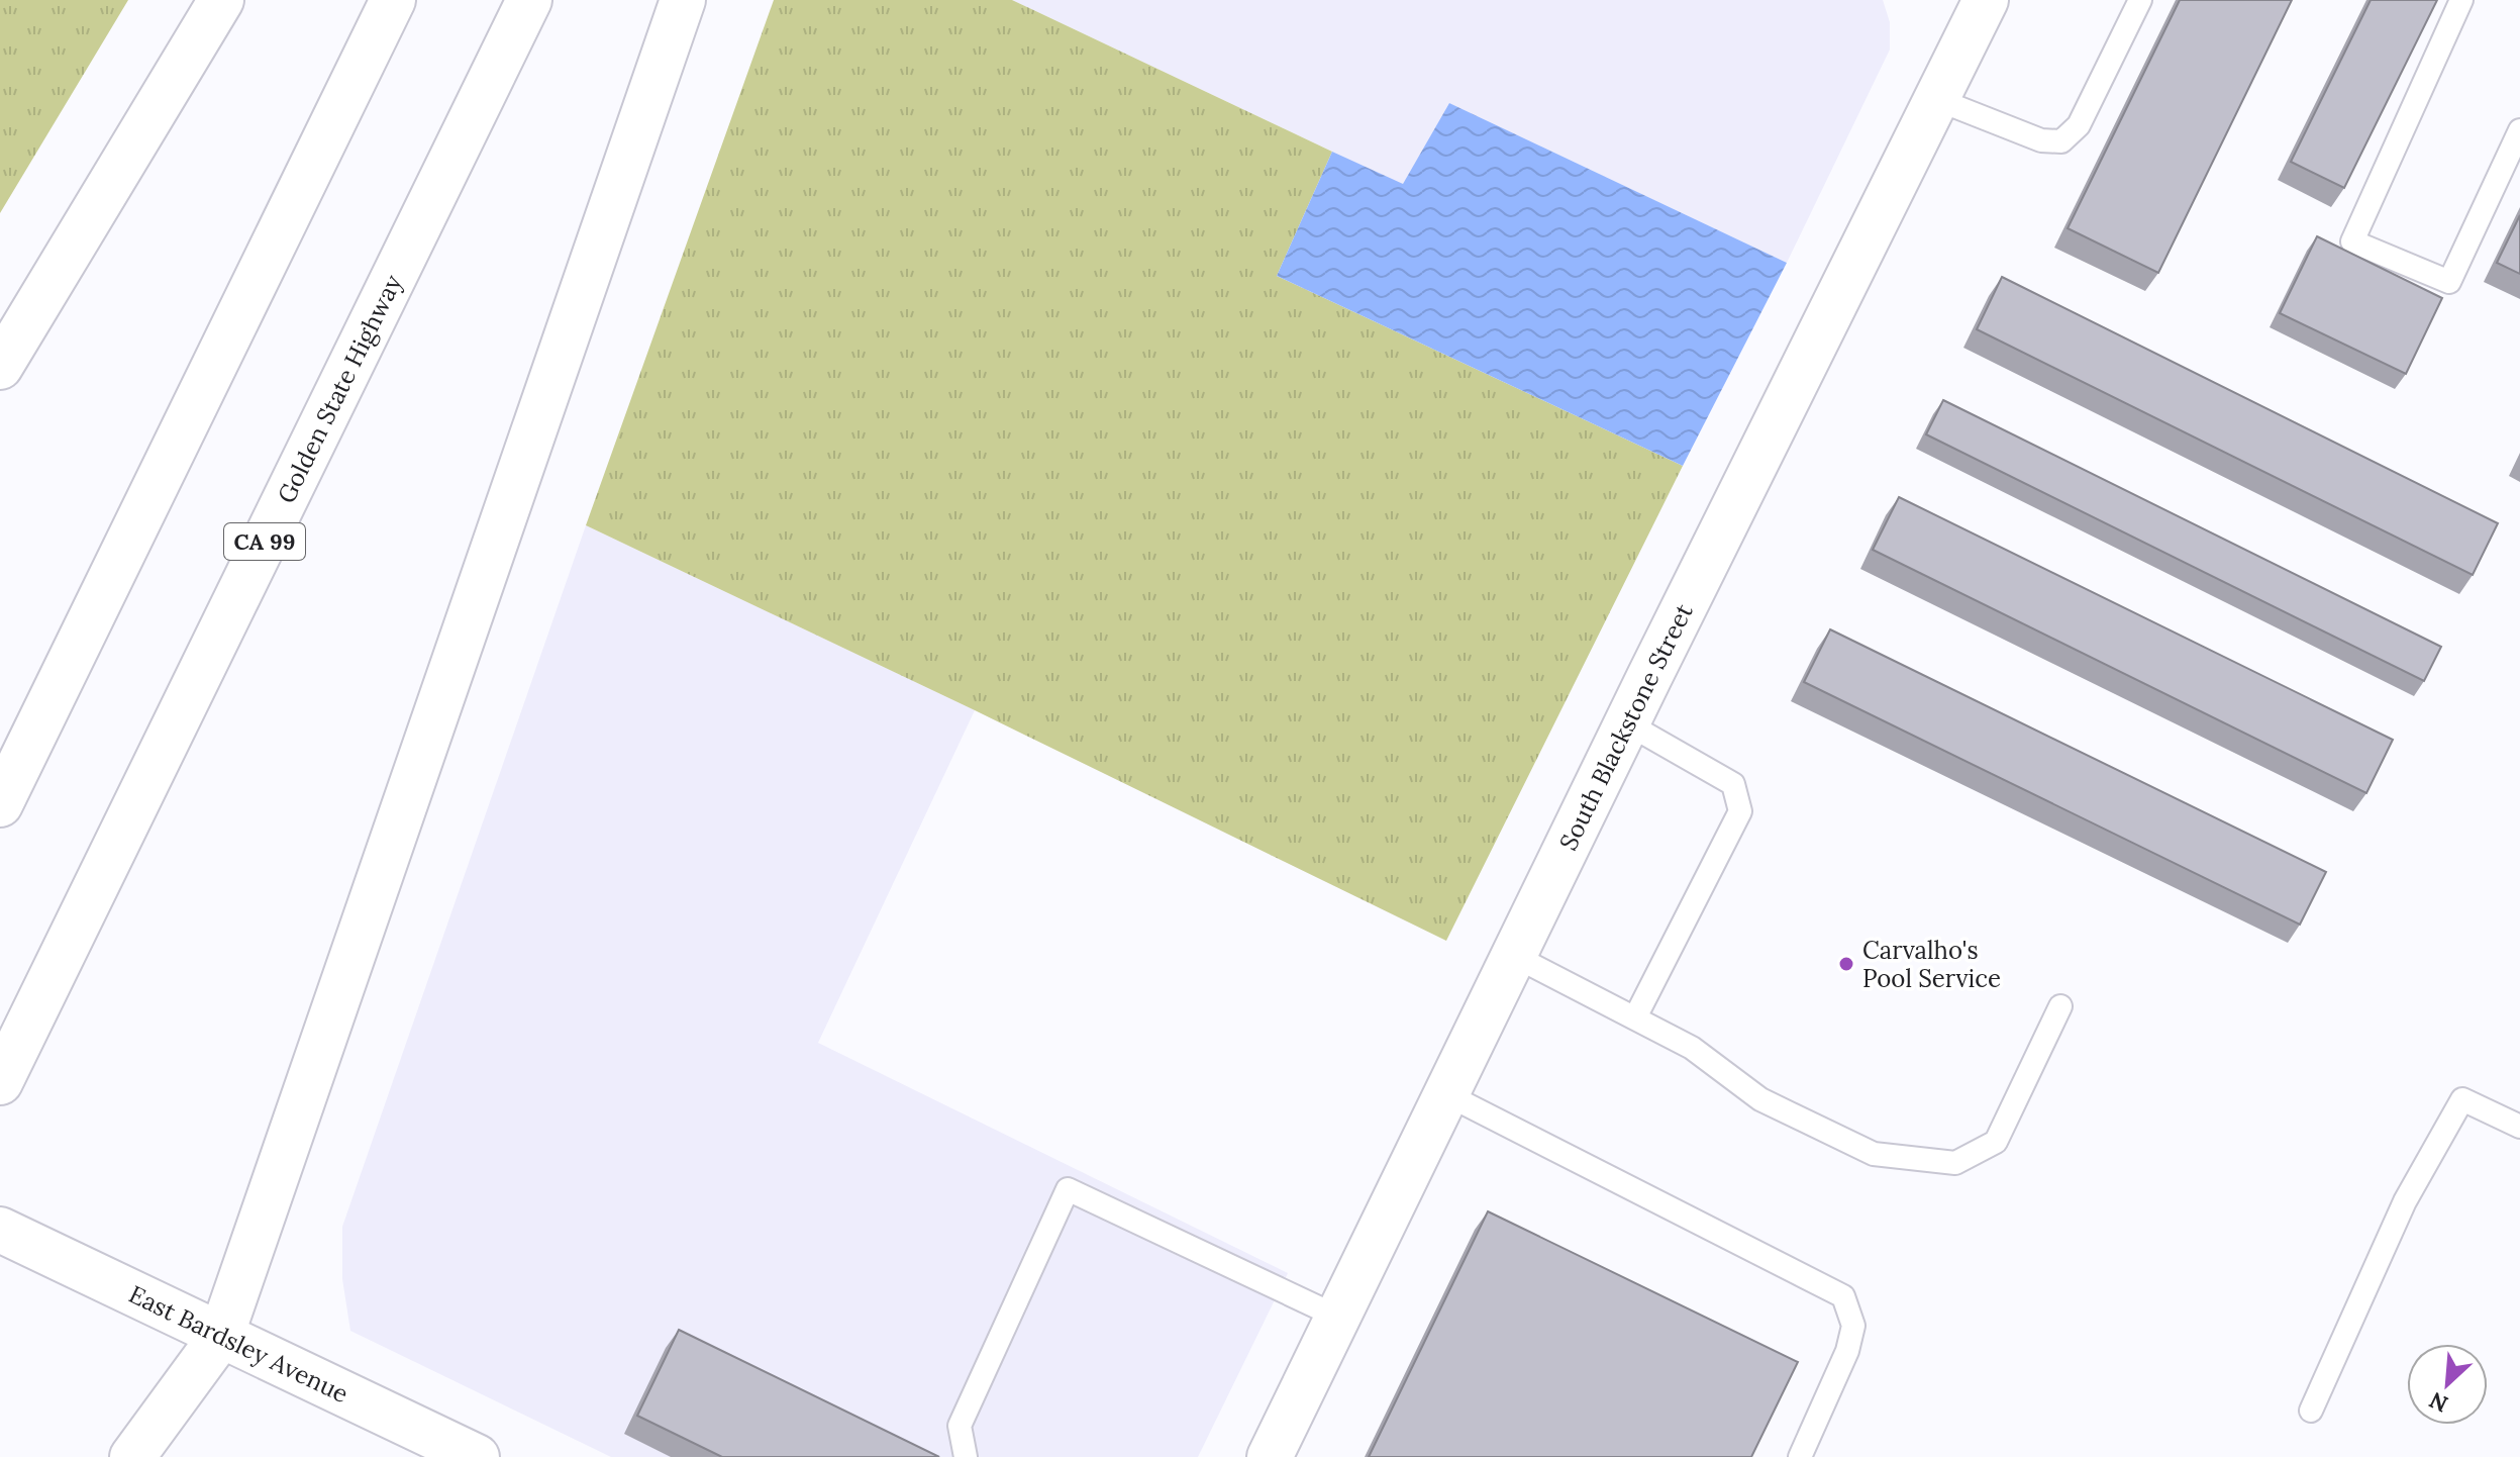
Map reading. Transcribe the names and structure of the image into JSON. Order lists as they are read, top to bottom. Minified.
{"streets":{"main road":["Golden State Highway","CA 99","South Blackstone Street","East Bardsley Avenue"]},"places":["Carvalho's Pool Service"],"north":"bottom left"}
